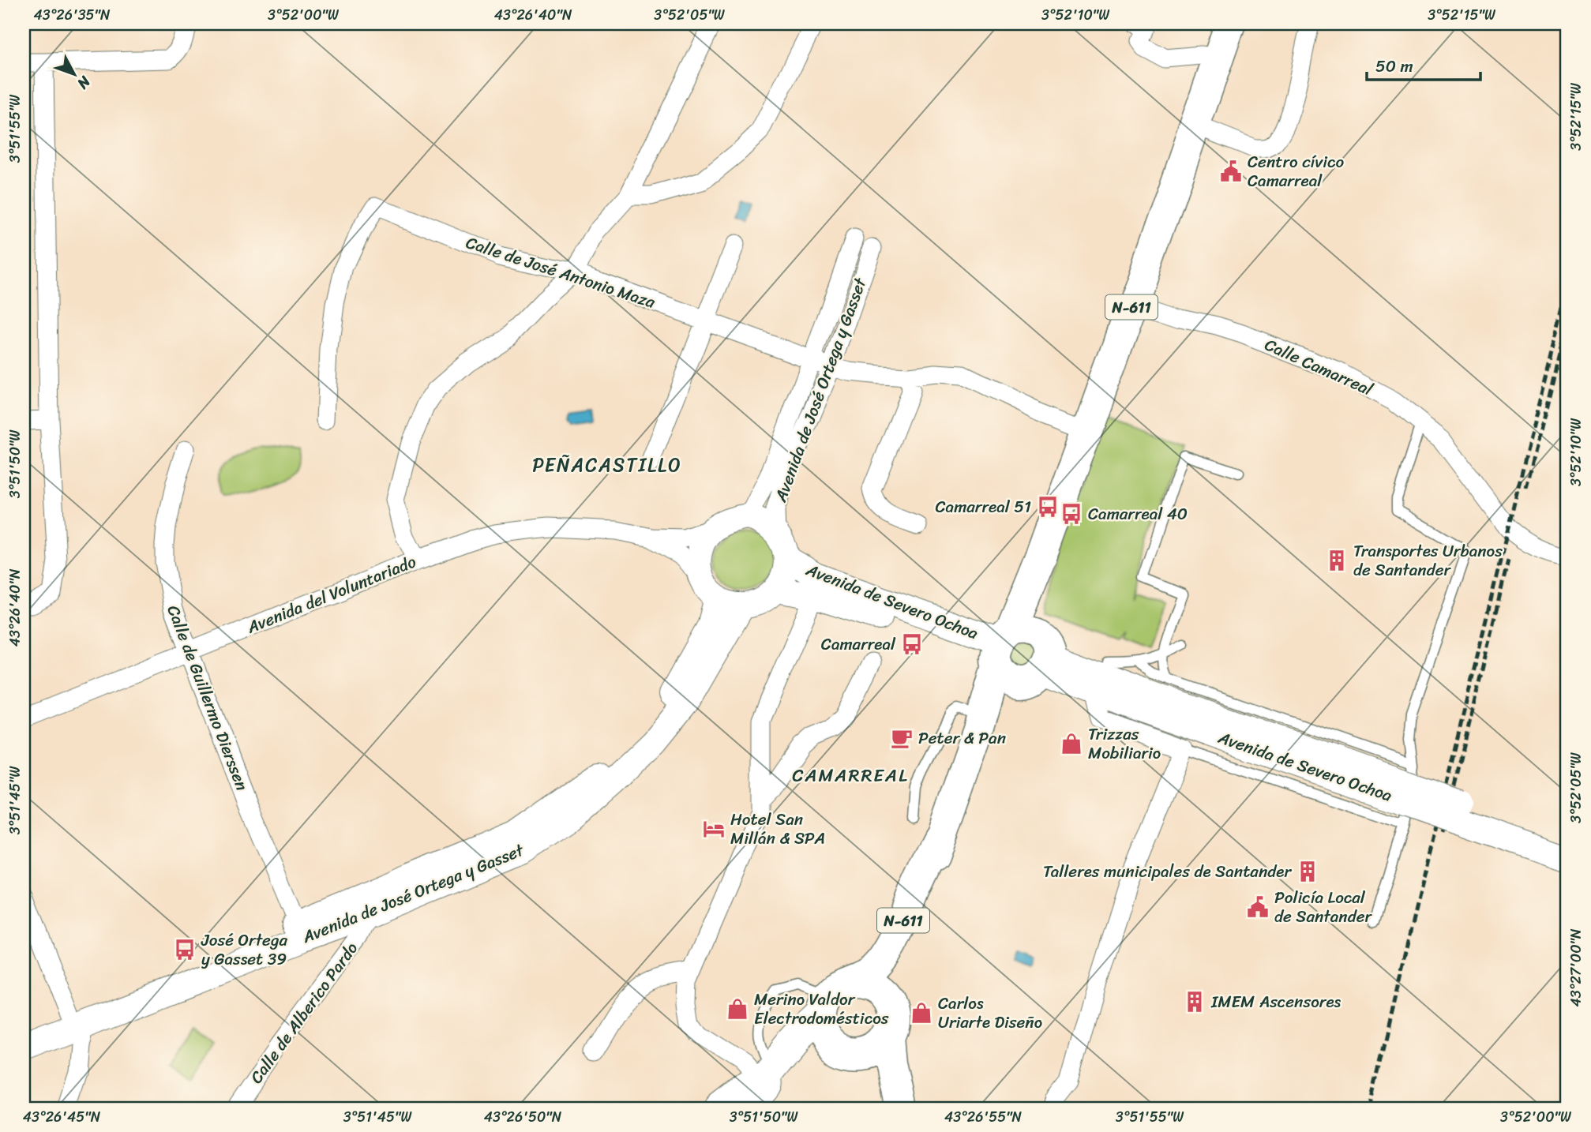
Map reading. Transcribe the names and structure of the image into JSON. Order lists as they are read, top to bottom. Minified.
{"streets":{"highway":["N-611"],"main road":["Avenida de José Ortega y Gasset","Avenida de Severo Ochoa"],"street":["Calle de José Antonio Maza","Calle Camarreal","Avenida del Voluntariado","Calle de Guillermo Dierssen","Calle de Alberico Pardo"]},"crossings":[["Calle de José Antonio Maza","N-611"],["Calle de José Antonio Maza","Avenida de José Ortega y Gasset"],["N-611","Calle Camarreal"],["N-611","Avenida de Severo Ochoa"],["Avenida de José Ortega y Gasset","Avenida del Voluntariado"],["Avenida de José Ortega y Gasset","Avenida de Severo Ochoa"],["Avenida de José Ortega y Gasset","Calle de Guillermo Dierssen"],["Avenida de José Ortega y Gasset","Calle de Alberico Pardo"],["Avenida del Voluntariado","Avenida de Severo Ochoa"],["Avenida del Voluntariado","Calle de Guillermo Dierssen"]],"districts":["PEÑACASTILLO","CAMARREAL"],"places":{"public building":["Centro cívico Camarreal","Policía Local de Santander"],"bus stop":["Camarreal 51","Camarreal 40","Camarreal","José Ortega y Gasset 39"],"building":["Transportes Urbanos de Santander","Talleres municipales de Santander","IMEM Ascensores"],"cafe":["Peter & Pan"],"shop":["Trizzas Mobiliario","Merino Valdor Electrodomésticos","Carlos Uriarte Diseño"],"hotel":["Hotel San Millán & SPA"]},"scale_bar":"50 m","north":"bottom right","coordinates":["43°26'35\"N","3°52'00\"W","43°26'40\"N","3°52'05\"W","3°52'10\"W","3°52'15\"W","3°51'55\"W","3°51'50\"W","3°51'45\"W","43°27'00\"N","43°26'45\"N","43°26'50\"N","43°26'55\"N"]}
